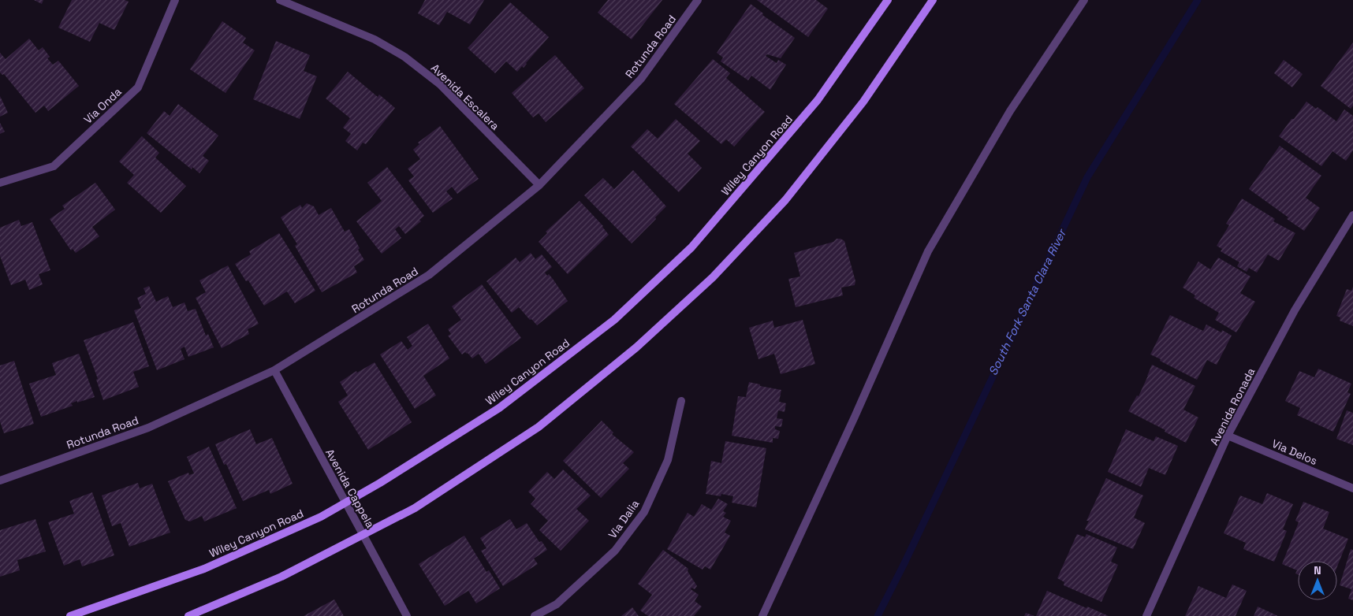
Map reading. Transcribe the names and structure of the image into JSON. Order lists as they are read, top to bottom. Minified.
{"streets":{"main road":["Wiley Canyon Road"],"street":["Rotunda Road","Avenida Escalera","Via Onda","Avenida Ronada","Via Delos","Avenida Cappela","Via Dalia"]},"crossings":[["Rotunda Road","Avenida Escalera"],["Rotunda Road","Avenida Cappela"],["Wiley Canyon Road","Avenida Cappela"],["Avenida Ronada","Via Delos"]],"water":["South Fork Santa Clara River"],"north":"top"}
